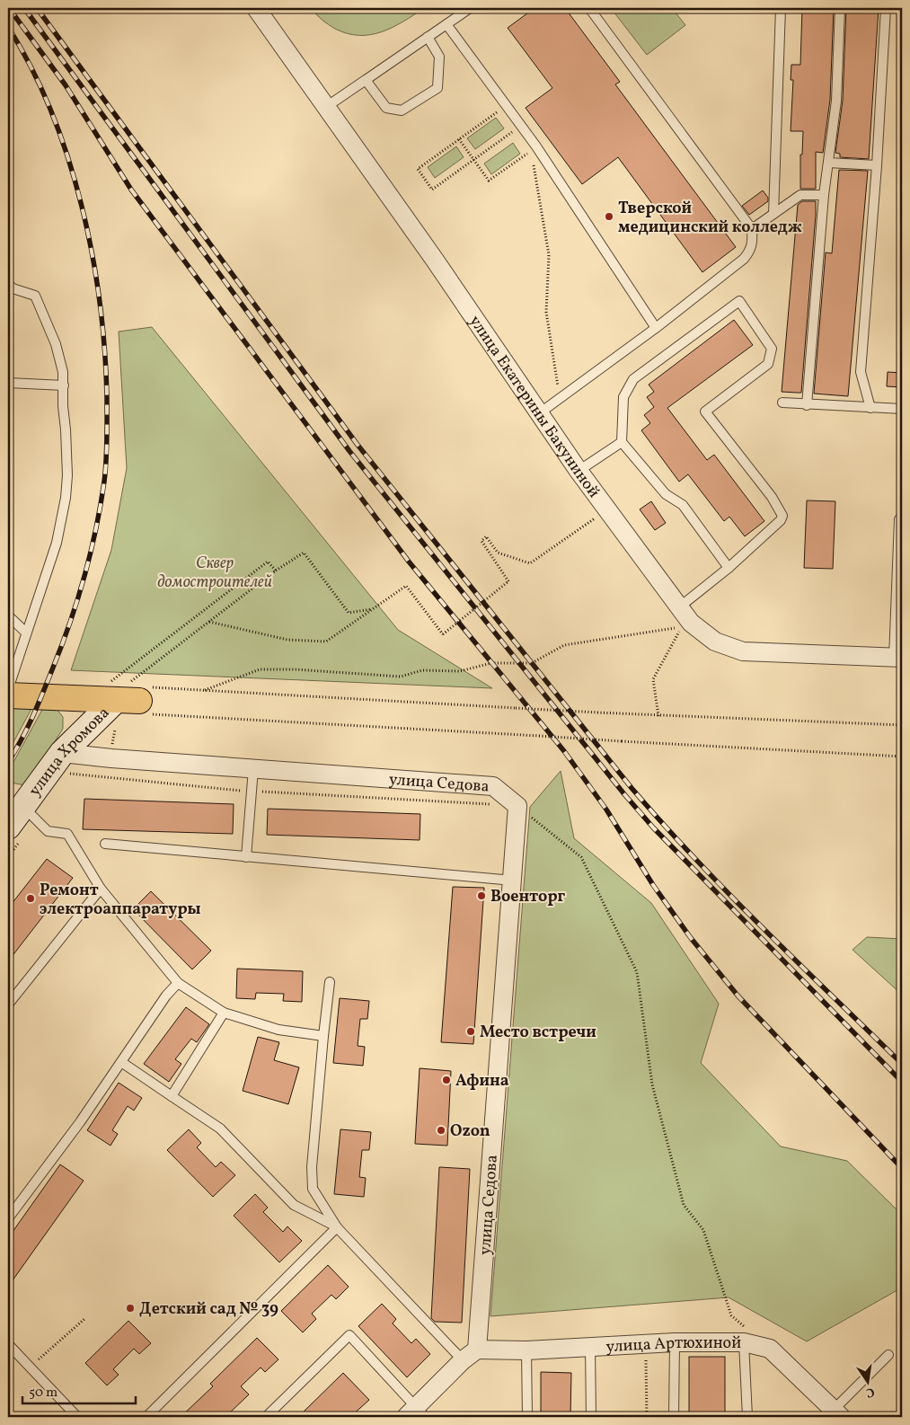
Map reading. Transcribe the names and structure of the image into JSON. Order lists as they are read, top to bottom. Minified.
{"streets":{"street":["улица Екатерины Бакуниной","улица Хромова","улица Седова","улица Артюхиной"]},"crossings":[["улица Хромова","улица Седова"],["улица Седова","улица Артюхиной"]],"parks":["Сквер домостроителей"],"places":["Тверской медицинский колледж","Военторг","Ремонт электроаппаратуры","Место встречи","Афина","Ozon","Детский сад № 39"],"scale_bar":"50 m","north":"bottom"}
